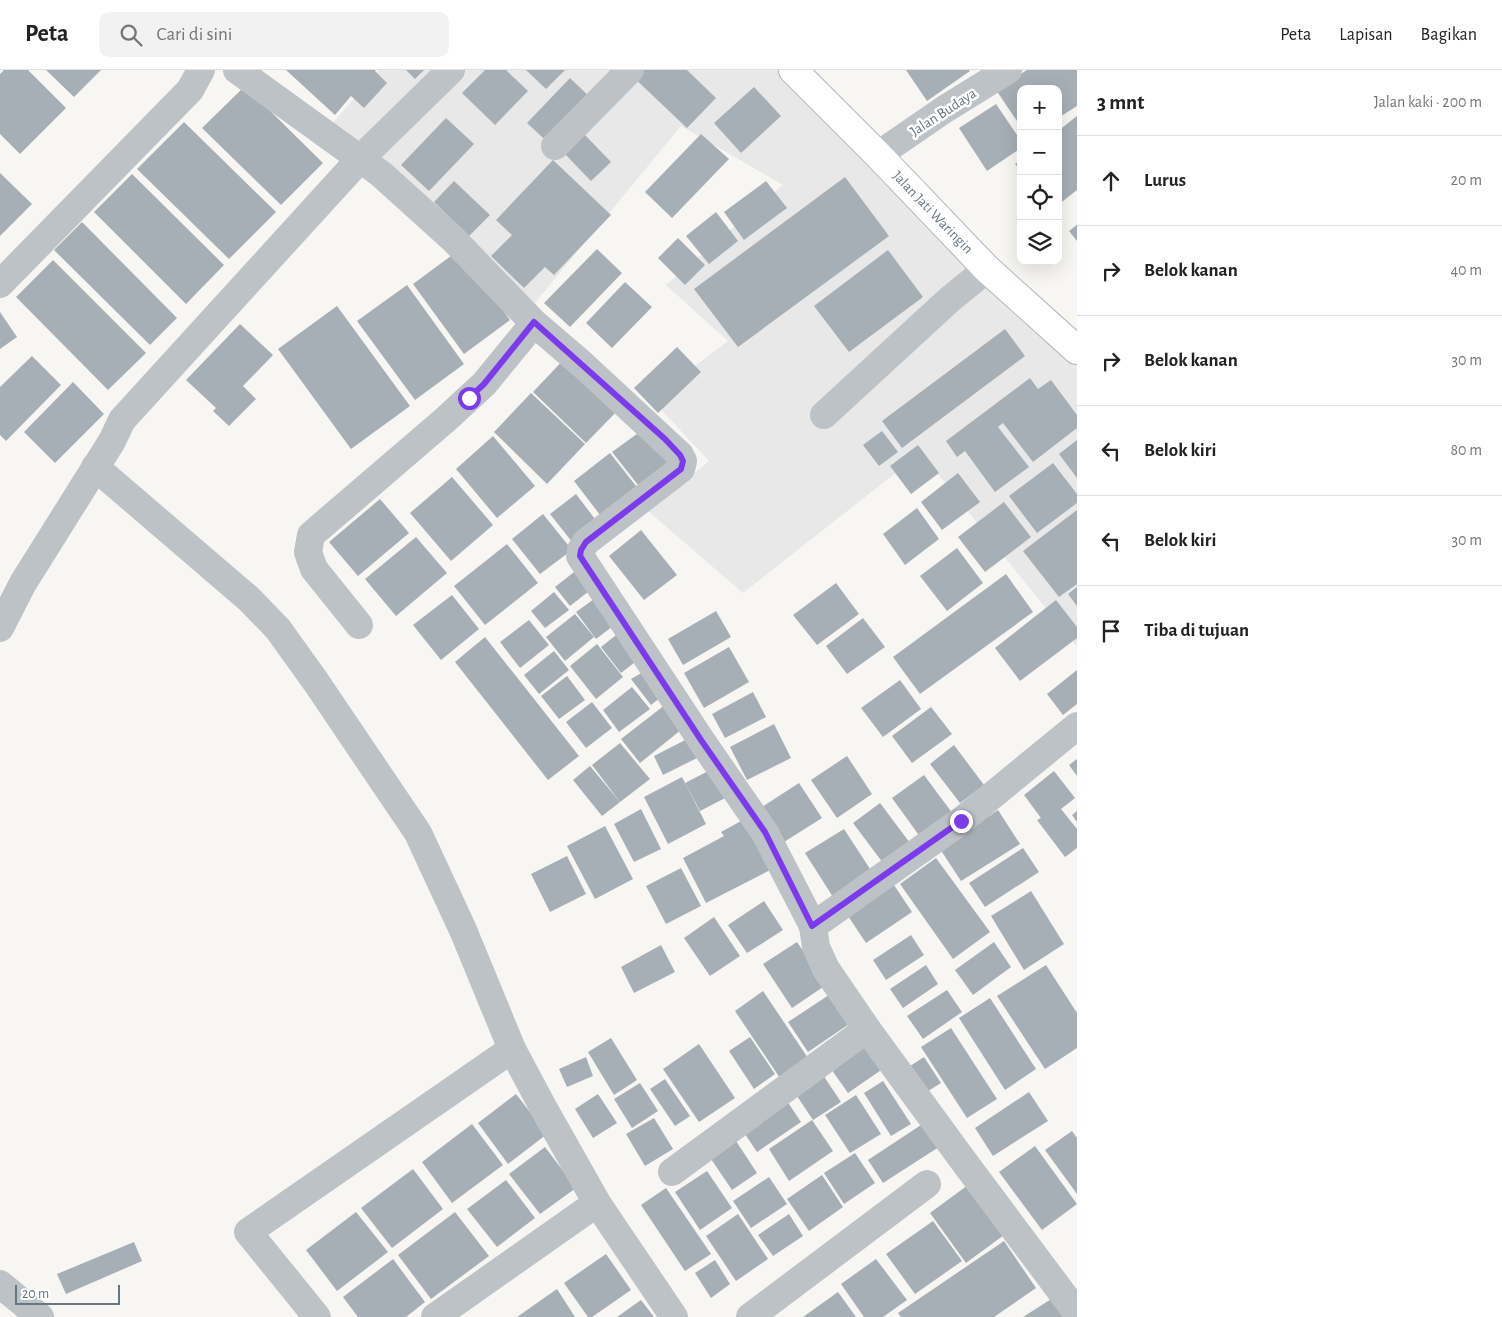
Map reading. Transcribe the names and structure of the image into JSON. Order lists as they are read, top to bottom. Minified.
{"streets":{"main road":["Jalan Jati Waringin"],"street":["Jalan Budaya"]},"crossings":[["Jalan Budaya","Jalan Jati Waringin"]],"scale_bar":"20 m","page":{"header":"Peta","search":"Cari di sini","nav":["Peta","Lapisan","Bagikan"],"heading":["3 mnt","Jalan kaki · 200 m"],"map_buttons":["+","−"],"list":[["Lurus","20 m"],["Belok kanan","40 m"],["Belok kanan","30 m"],["Belok kiri","80 m"],["Belok kiri","30 m"],"Tiba di tujuan"],"scale":"20 m"}}
